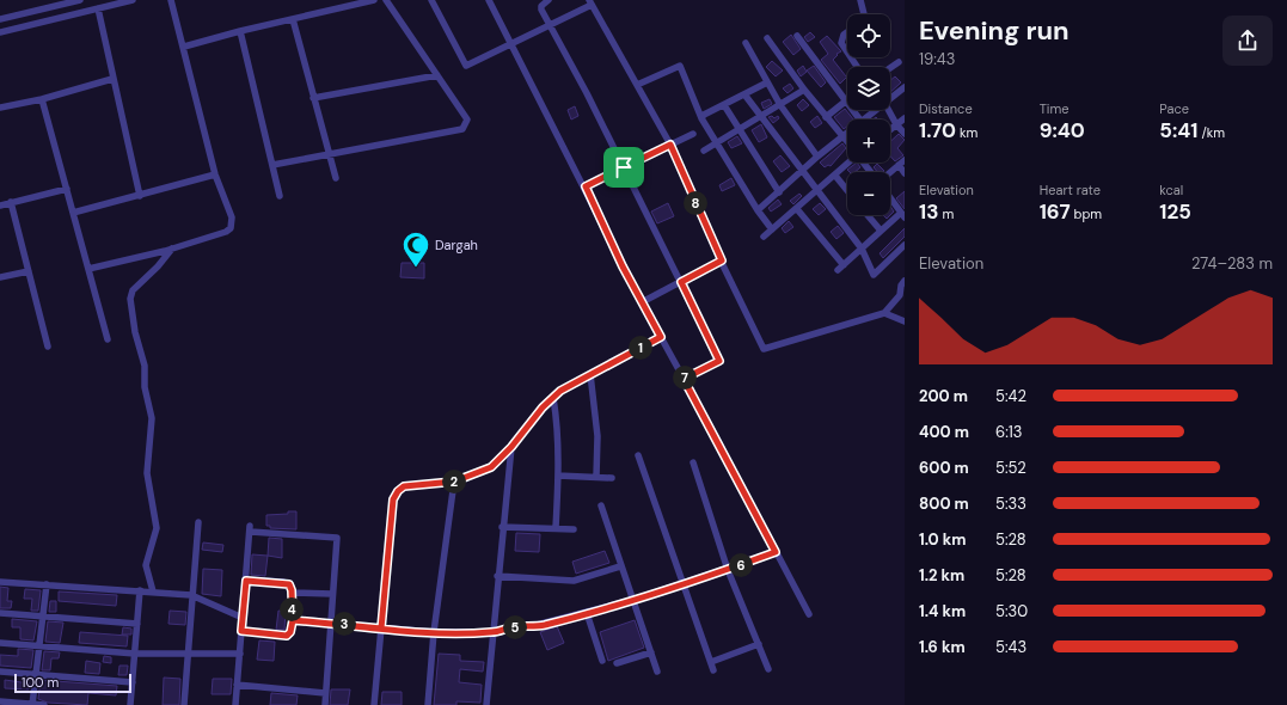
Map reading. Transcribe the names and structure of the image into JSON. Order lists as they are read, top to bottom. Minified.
{"places":{"mosque":["Dargah"]},"scale_bar":"100 m","page":{"heading":["Evening run","19:43"],"map_buttons":["+","−"],"stats":[["Distance","1.70 km"],["Time","9:40"],["Pace","5:41 /km"],["Elevation","13 m"],["Heart rate","167 bpm"],["kcal","125"]],"pins":["8","1","7","2","6","4","3","5"],"chart":["Elevation","274–283 m"],"list":[{"name":"200 m","note":"5:42"},{"name":"400 m","note":"6:13"},{"name":"600 m","note":"5:52"},{"name":"800 m","note":"5:33"},{"name":"1.0 km","note":"5:28"},{"name":"1.2 km","note":"5:28"},{"name":"1.4 km","note":"5:30"},{"name":"1.6 km","note":"5:43"}],"scale":"100 m"}}
